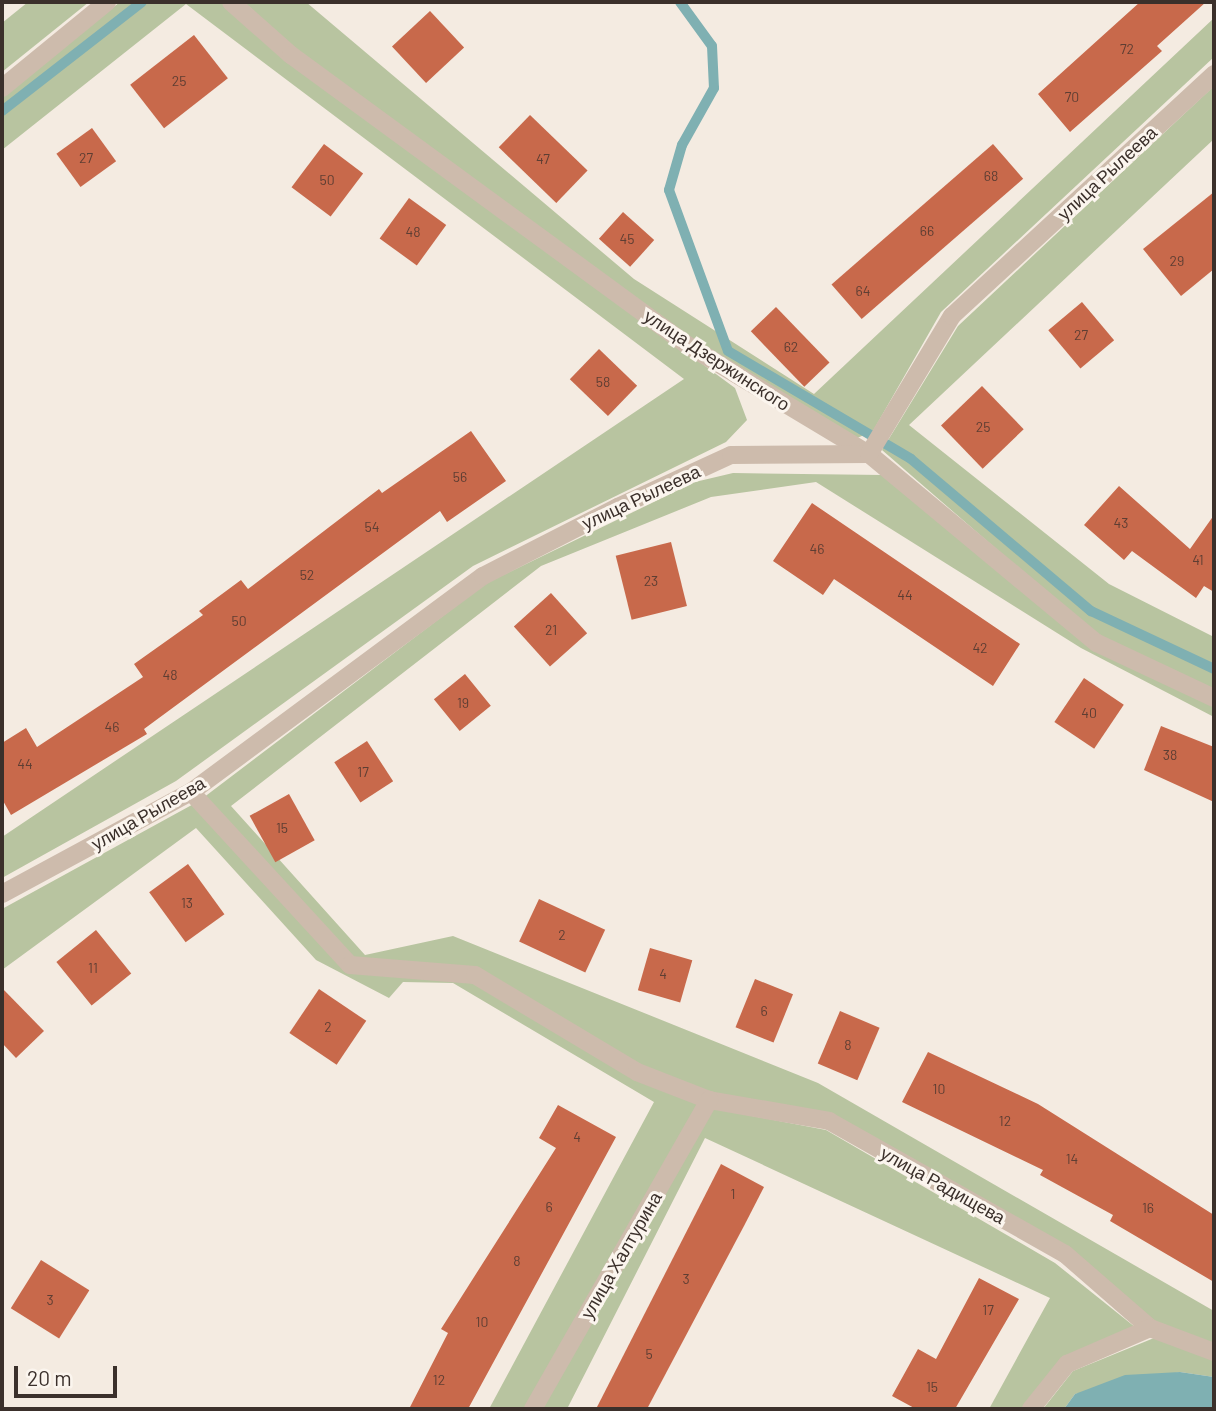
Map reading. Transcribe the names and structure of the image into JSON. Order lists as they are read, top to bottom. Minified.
{"streets":{"street":["улица Рылеева","улица Дзержинского","улица Радищева","улица Халтурина"]},"crossings":[["улица Рылеева","улица Дзержинского"],["улица Рылеева","улица Радищева"],["улица Радищева","улица Халтурина"]],"house_numbers":["72","25","70","27","47","68","50","66","48","45","29","64","27","62","58","25","56","43","54","46","41","52","23","44","50","21","42","48","19","40","46","38","44","17","15","13","2","11","4","6","2","8","10","12","4","14","1","6","16","8","3","3","17","10","5","12","15"],"scale_bar":"20 m"}
